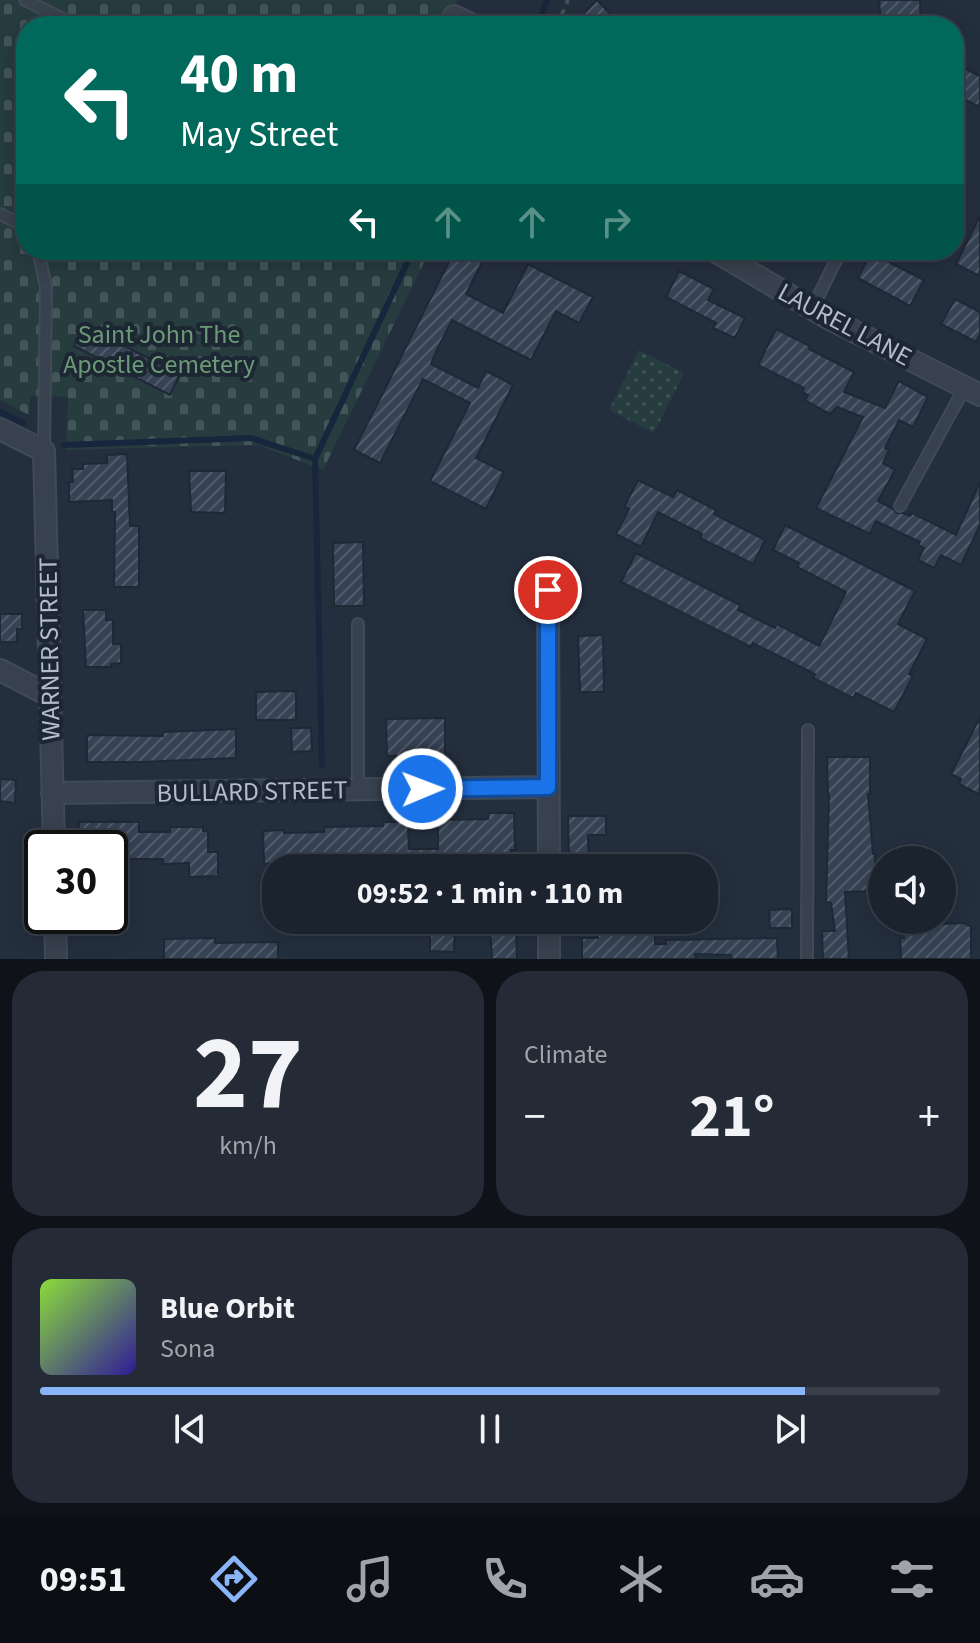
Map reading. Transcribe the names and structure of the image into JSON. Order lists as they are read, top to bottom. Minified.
{"streets":{"street":["LAUREL LANE","WARNER STREET","BULLARD STREET"]},"crossings":[["WARNER STREET","BULLARD STREET"]],"parks":["Saint John The Apostle Cemetery"],"page":{"turn":["40 m","May Street"],"limit":"30","trip":"09:52 · 1 min · 110 m","tile":[["27","km/h"],"Climate"],"heat":["−","21°","+"],"song":["Blue Orbit","Sona"],"tabs":"09:51"}}
